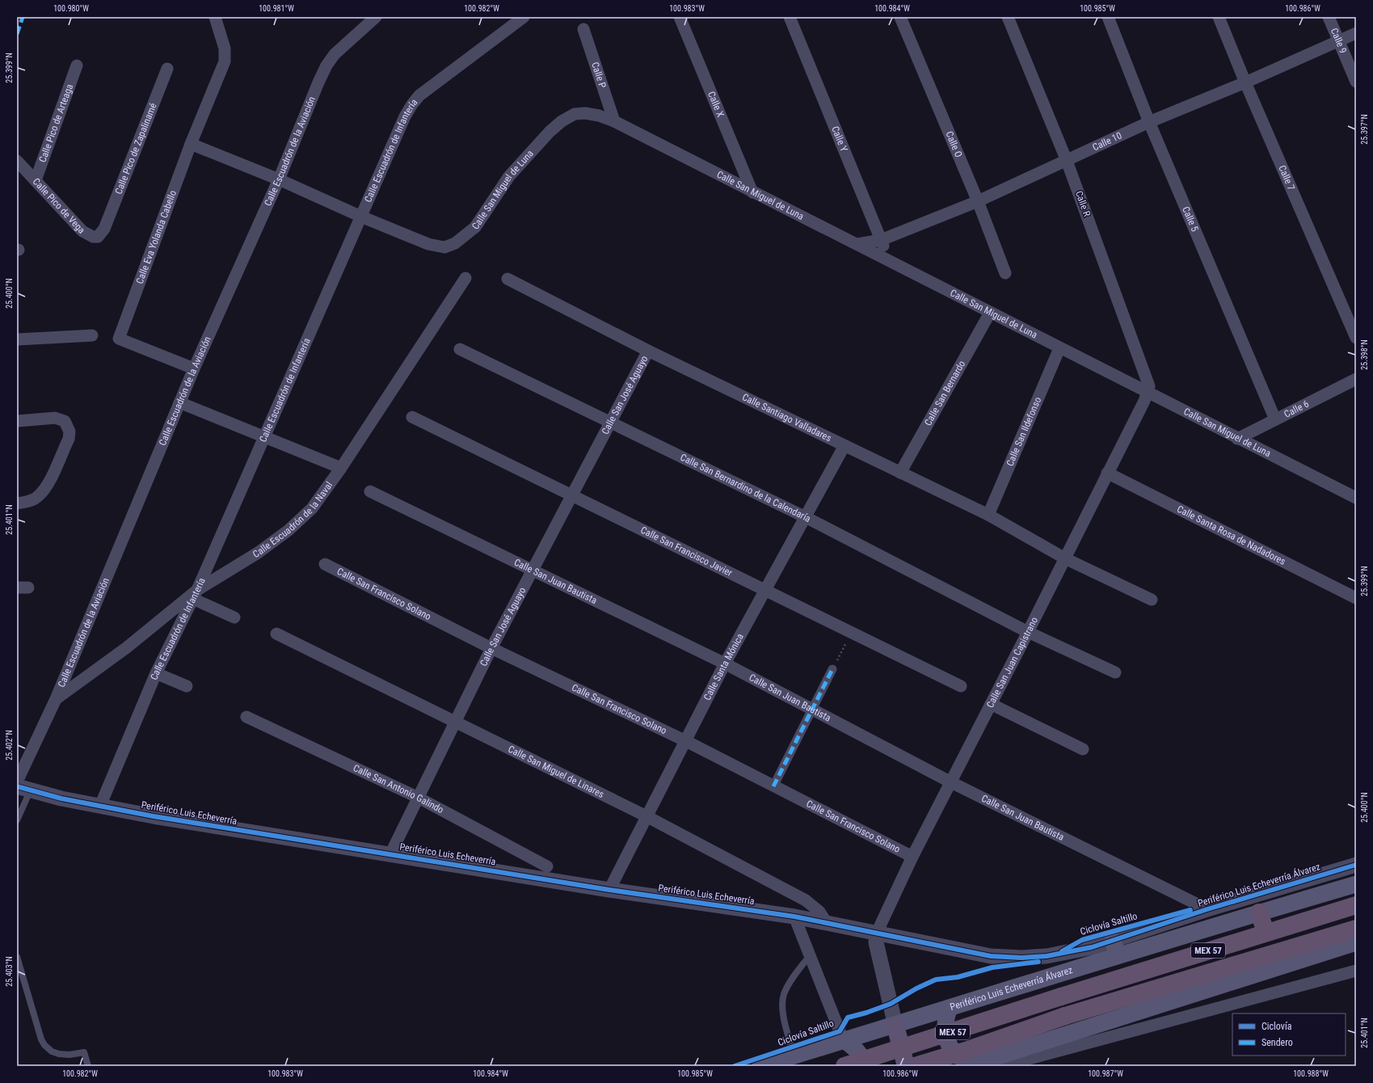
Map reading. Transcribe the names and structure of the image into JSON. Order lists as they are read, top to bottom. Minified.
{"streets":{"highway":["MEX 57"],"main road":["Periférico Luis Echeverría Álvarez"],"street":["Calle 9","Calle P","Calle X","Calle Pico de Arteaga","Calle Y","Calle 10","Calle O","Calle Pico de Zapalinamé","Calle Escuadrón de la Aviación","Calle Escuadrón de Infantería","Calle 7","Calle San Miguel de Luna","Calle R","Calle Pico de Vega","Calle 5","Calle Eva Yolanda Cabello","Calle San Bernardo","Calle San José Aguayo","Calle 6","Calle Santiago Valladares","Calle San Ildefonso","Calle San Bernardino de la Calendaría","Calle Escuadrón de la Naval","Calle Santa Rosa de Nadadores","Calle San Francisco Javier","Calle San Juan Bautista","Calle San Francisco Solano","Calle San Juan Capistrano","Calle Santa Mónica","Calle San Miguel de Linares","Calle San Antonio Galindo","Periférico Luis Echeverría"],"cycle path":["Ciclovía Saltillo"]},"crossings":[["Calle 9","Calle 10"],["Calle P","Calle San Miguel de Luna"],["Calle X","Calle San Miguel de Luna"],["Calle Pico de Arteaga","Calle Pico de Vega"],["Calle Y","Calle 10"],["Calle Y","Calle San Miguel de Luna"],["Calle 10","Calle O"],["Calle 10","Calle 7"],["Calle 10","Calle San Miguel de Luna"],["Calle 10","Calle R"],["Calle 10","Calle 5"],["Calle Pico de Zapalinamé","Calle Pico de Vega"],["Calle Escuadrón de la Aviación","Calle San Miguel de Luna"],["Calle Escuadrón de la Aviación","Calle Eva Yolanda Cabello"],["Calle Escuadrón de la Aviación","Calle Escuadrón de la Naval"],["Calle Escuadrón de Infantería","Calle San Miguel de Luna"],["Calle Escuadrón de Infantería","Calle Escuadrón de la Naval"],["Calle Escuadrón de Infantería","Periférico Luis Echeverría"],["Calle San Miguel de Luna","Calle R"],["Calle San Miguel de Luna","Calle Eva Yolanda Cabello"],["Calle San Miguel de Luna","Calle San Bernardo"],["Calle San Miguel de Luna","Calle 6"],["Calle San Miguel de Luna","Calle San Ildefonso"],["Calle San Miguel de Luna","Calle San Juan Capistrano"],["Calle R","Calle San Juan Capistrano"],["Calle 5","Calle 6"],["Calle San Bernardo","Calle Santiago Valladares"],["Calle San José Aguayo","Calle Santiago Valladares"],["Calle San José Aguayo","Calle San Bernardino de la Calendaría"],["Calle San José Aguayo","Calle San Francisco Javier"],["Calle San José Aguayo","Calle San Juan Bautista"],["Calle San José Aguayo","Calle San Francisco Solano"],["Calle San José Aguayo","Calle San Miguel de Linares"],["Calle San José Aguayo","Calle San Antonio Galindo"],["Calle San José Aguayo","Periférico Luis Echeverría"],["Calle Santiago Valladares","Calle San Ildefonso"],["Calle Santiago Valladares","Calle San Juan Capistrano"],["Calle Santiago Valladares","Calle Santa Mónica"],["Calle San Bernardino de la Calendaría","Calle San Juan Capistrano"],["Calle San Bernardino de la Calendaría","Calle Santa Mónica"],["Calle Santa Rosa de Nadadores","Calle San Juan Capistrano"],["Calle San Francisco Javier","Calle Santa Mónica"],["Calle San Juan Bautista","Calle San Juan Capistrano"],["Calle San Juan Bautista","Calle Santa Mónica"],["Calle San Juan Bautista","Periférico Luis Echeverría Álvarez"],["Calle San Francisco Solano","Calle San Juan Capistrano"],["Calle San Francisco Solano","Calle Santa Mónica"],["Calle San Juan Capistrano","Periférico Luis Echeverría"],["Calle Santa Mónica","Calle San Miguel de Linares"],["Calle Santa Mónica","Periférico Luis Echeverría"],["Calle San Miguel de Linares","Periférico Luis Echeverría"],["Periférico Luis Echeverría","Periférico Luis Echeverría Álvarez"]],"legend":["Ciclovía","Sendero"],"coordinates":["100.980°W","100.981°W","100.982°W","100.983°W","100.984°W","100.985°W","100.986°W","25.399°N","25.397°N","25.400°N","25.398°N","25.401°N","25.402°N","25.403°N","100.987°W","100.988°W"]}
